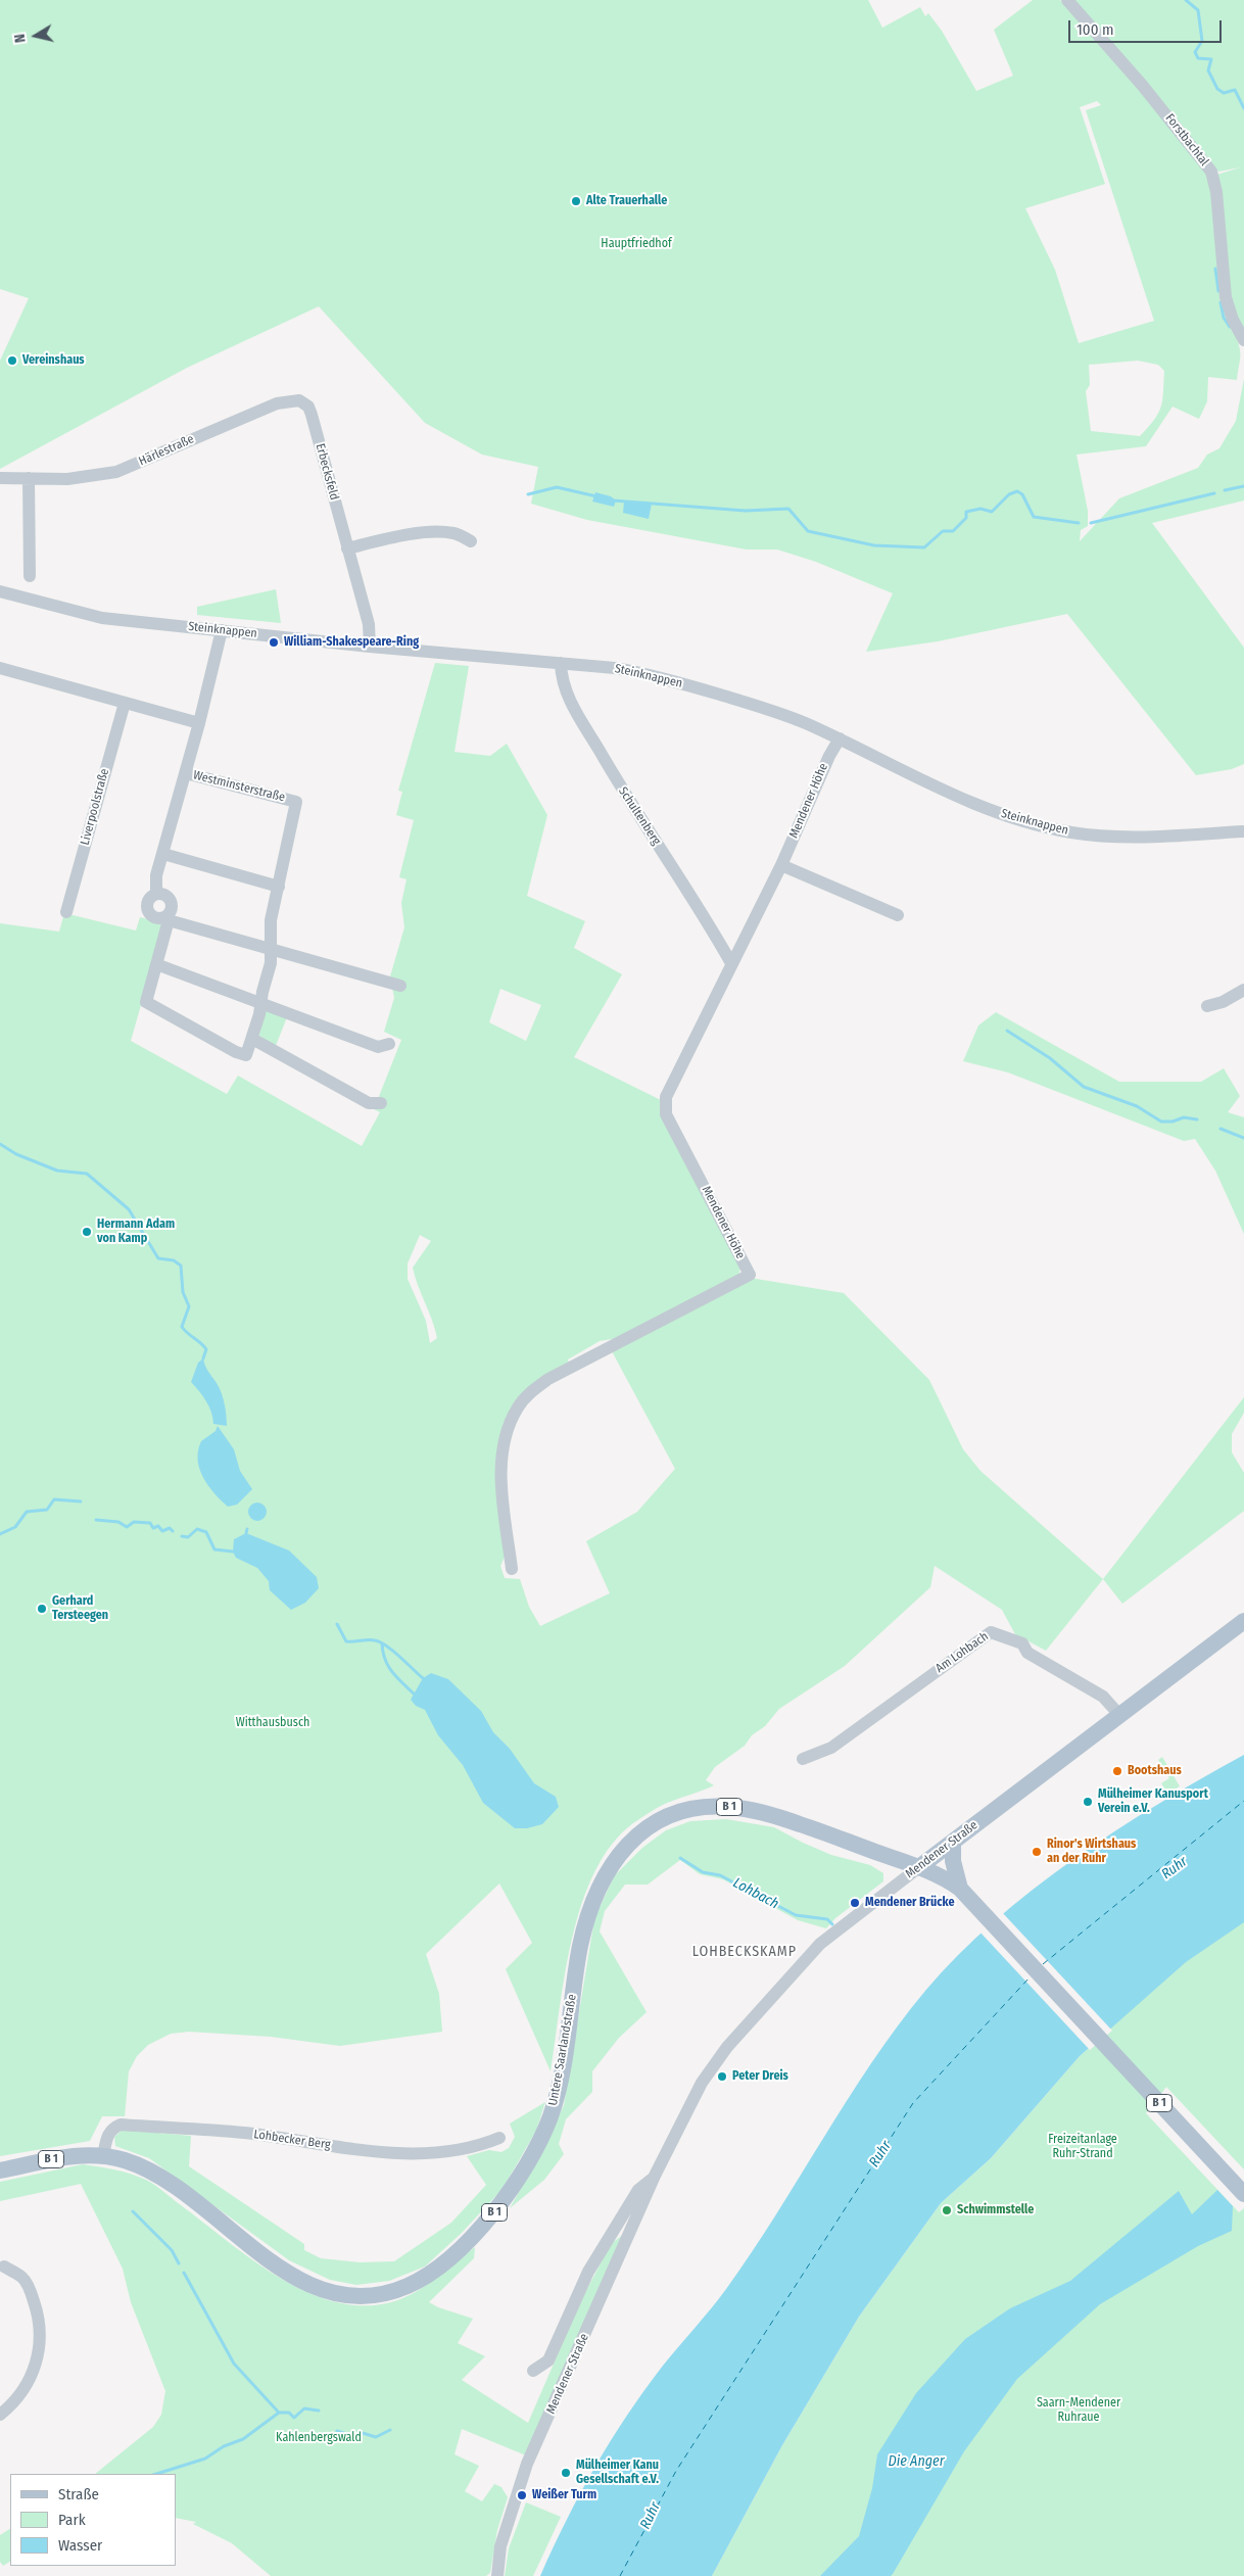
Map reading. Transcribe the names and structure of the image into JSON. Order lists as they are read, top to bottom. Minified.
{"streets":{"main road":["B 1","Mendener Straße","Untere Saarlandstraße"],"street":["Forstbachtal","Härlestraße","Erbecksfeld","Steinknappen","Westminsterstraße","Mendener Höhe","Liverpoolstraße","Schultenberg","Am Lohbach","Lohbecker Berg"]},"crossings":[["Härlestraße","Erbecksfeld"],["Erbecksfeld","Steinknappen"],["Steinknappen","Mendener Höhe"],["Steinknappen","Schultenberg"],["Mendener Höhe","Schultenberg"],["Am Lohbach","Mendener Straße"],["B 1","Mendener Straße"],["B 1","Untere Saarlandstraße"],["Mendener Straße","Untere Saarlandstraße"],["Untere Saarlandstraße","Lohbecker Berg"]],"districts":["LOHBECKSKAMP"],"water":["Ruhr","Lohbach","Die Anger"],"parks":["Hauptfriedhof","Witthausbusch","Freizeitanlage Ruhr-Strand","Saarn-Mendener Ruhraue","Kahlenbergswald"],"places":["Alte Trauerhalle","Vereinshaus","William-Shakespeare-Ring","Hermann Adam von Kamp","Gerhard Tersteegen","Bootshaus","Mülheimer Kanusport Verein e.V.","Rinor's Wirtshaus an der Ruhr","Mendener Brücke","Peter Dreis","Schwimmstelle","Mülheimer Kanu Gesellschaft e.V.","Weißer Turm"],"legend":["Straße","Park","Wasser"],"scale_bar":"100 m","north":"left"}
